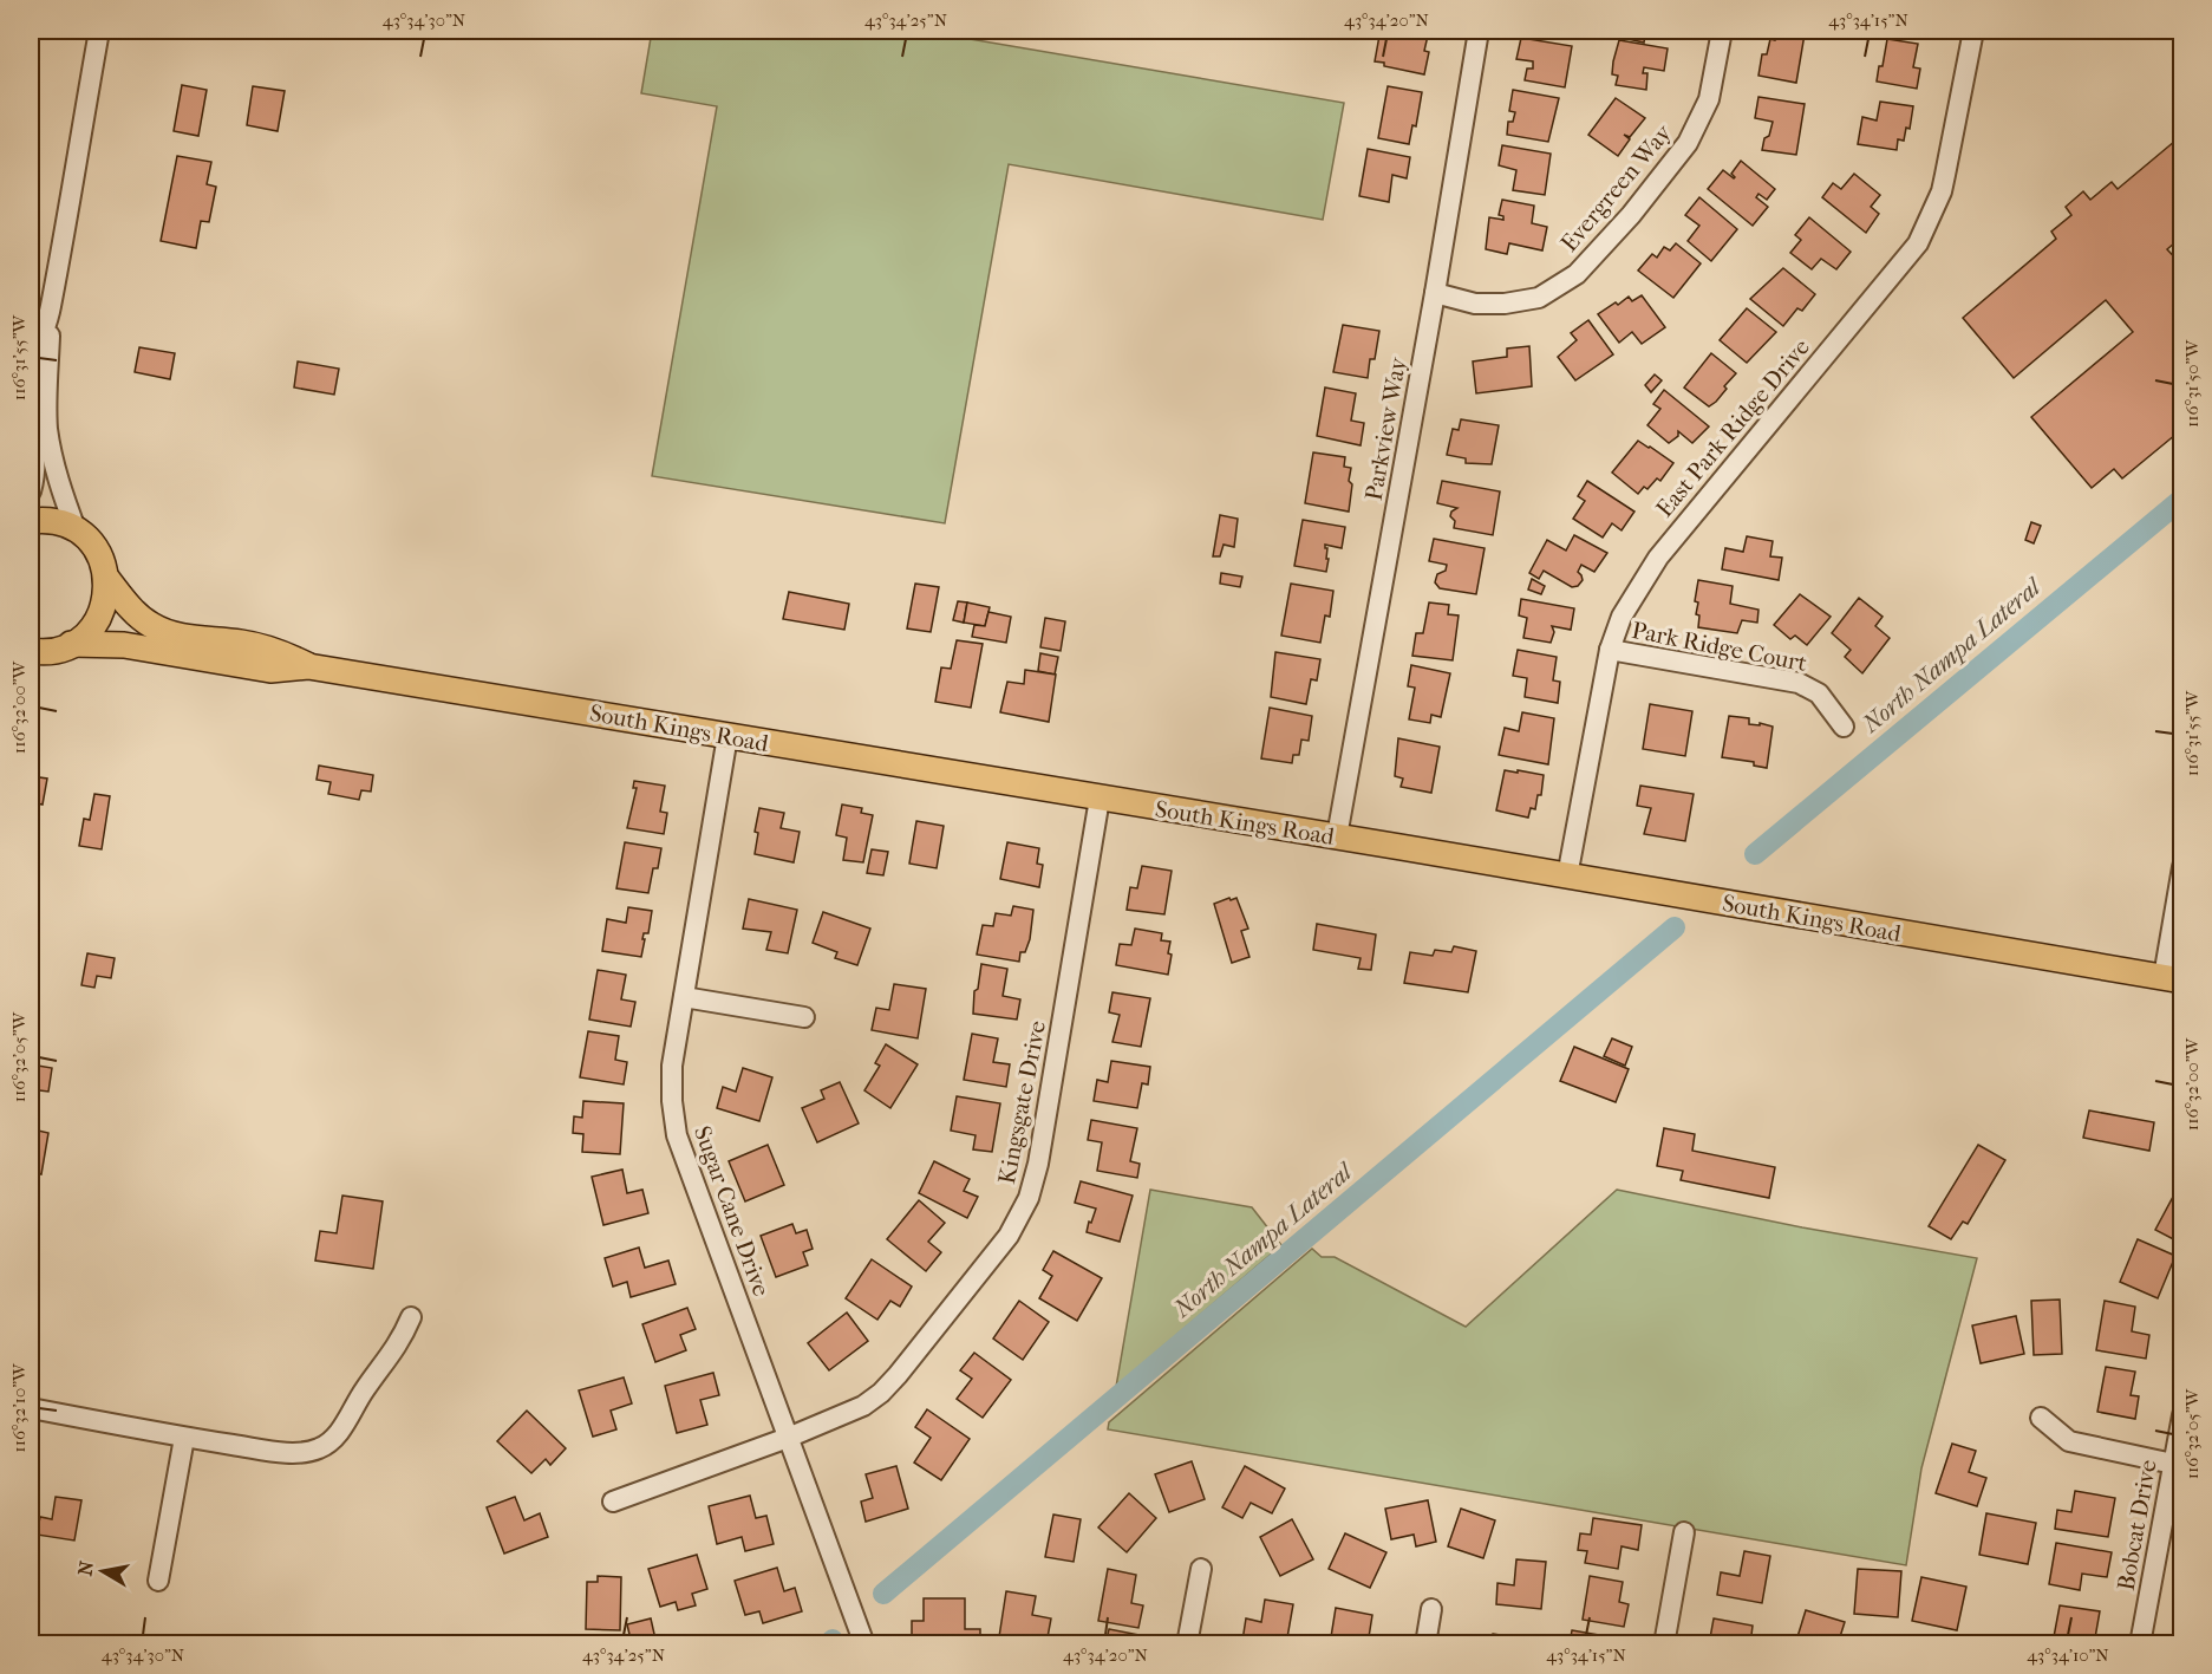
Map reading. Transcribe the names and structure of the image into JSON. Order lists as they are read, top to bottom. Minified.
{"streets":{"main road":["South Kings Road"],"street":["Evergreen Way","East Park Ridge Drive","Parkview Way","Park Ridge Court","Kingsgate Drive","Sugar Cane Drive","Bobcat Drive"]},"crossings":[["Evergreen Way","Parkview Way"],["East Park Ridge Drive","Park Ridge Court"],["East Park Ridge Drive","South Kings Road"],["Parkview Way","South Kings Road"],["South Kings Road","Kingsgate Drive"],["South Kings Road","Sugar Cane Drive"],["Kingsgate Drive","Sugar Cane Drive"]],"water":["North Nampa Lateral"],"north":"left","coordinates":["43°34'30\"N","43°34'25\"N","43°34'20\"N","43°34'15\"N","116°31'55\"W","116°31'50\"W","116°32'00\"W","116°32'05\"W","116°32'10\"W","43°34'10\"N"]}
